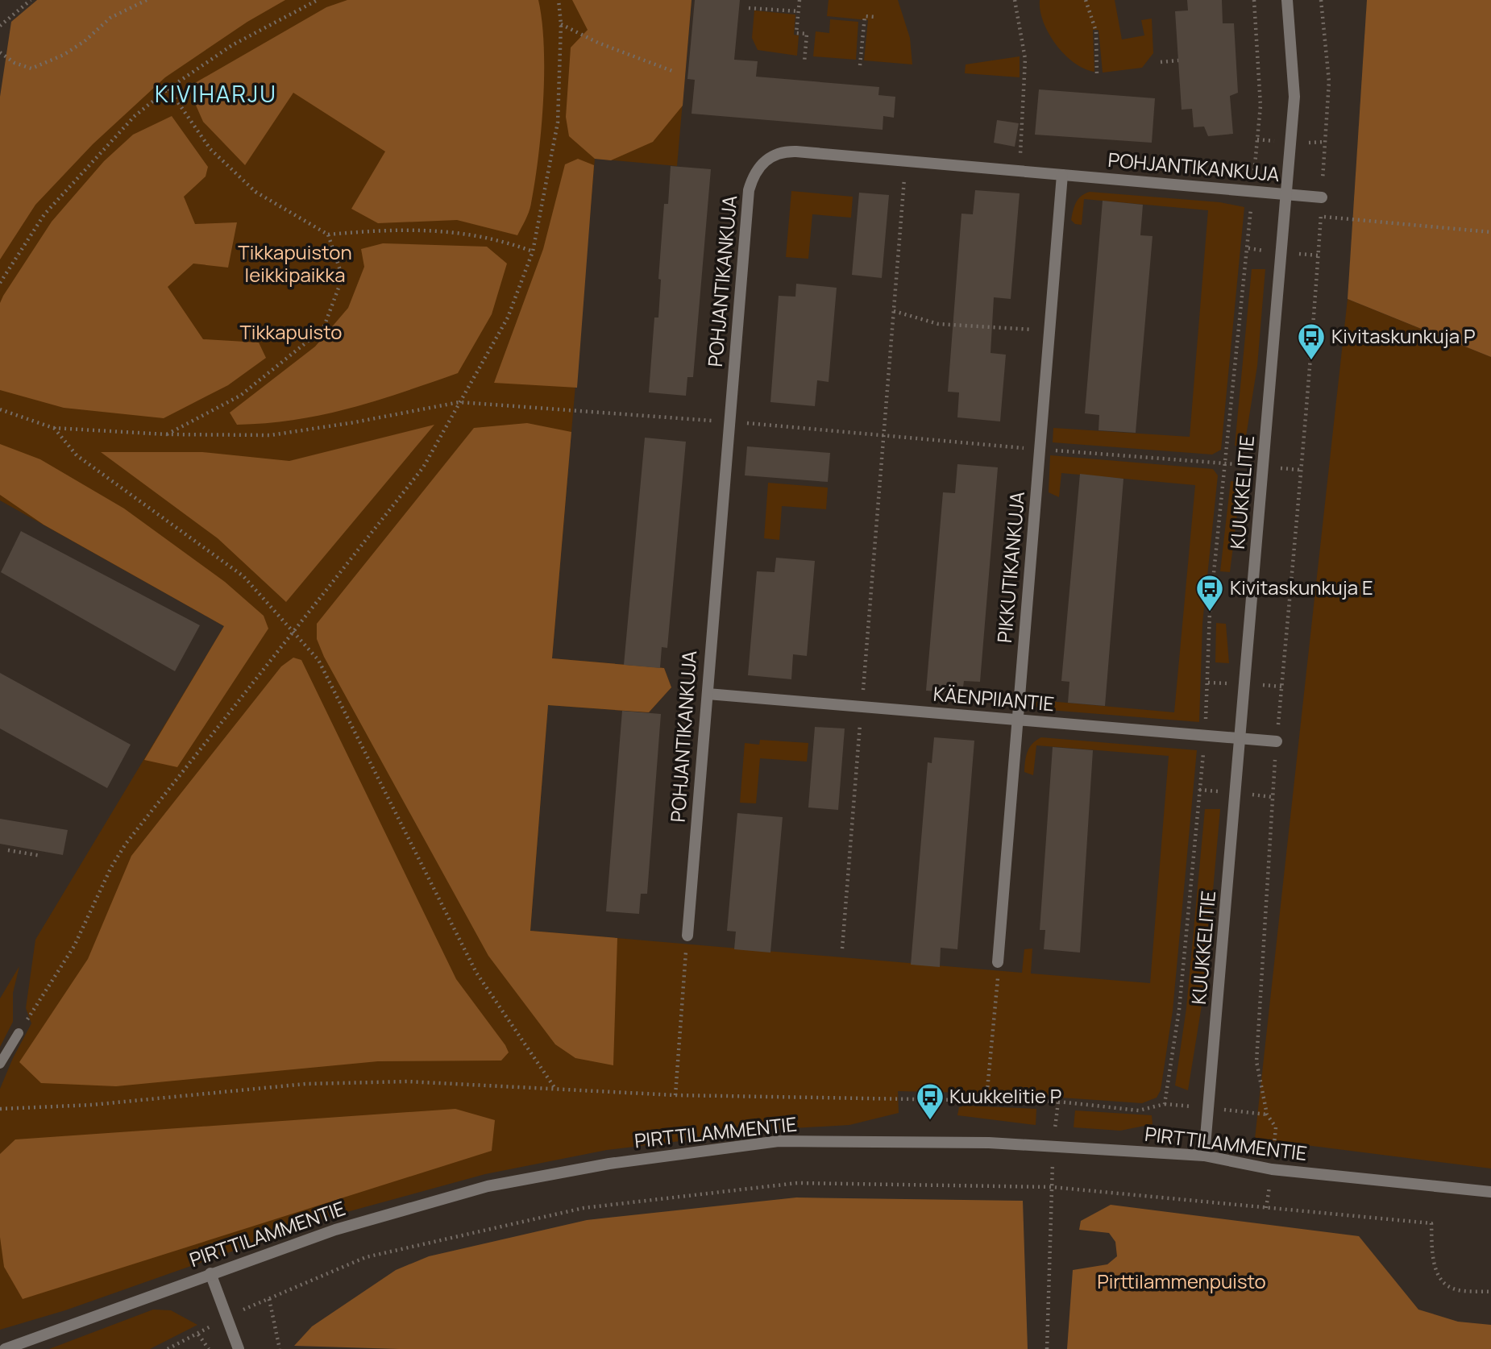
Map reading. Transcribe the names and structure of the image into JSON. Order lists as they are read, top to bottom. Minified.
{"streets":{"street":["POHJANTIKANKUJA","KUUKKELITIE","PIKKUTIKANKUJA","KÄENPIIANTIE","PIRTTILAMMENTIE"]},"crossings":[["POHJANTIKANKUJA","KUUKKELITIE"],["POHJANTIKANKUJA","PIKKUTIKANKUJA"],["POHJANTIKANKUJA","KÄENPIIANTIE"],["KUUKKELITIE","KÄENPIIANTIE"],["KUUKKELITIE","PIRTTILAMMENTIE"],["PIKKUTIKANKUJA","KÄENPIIANTIE"]],"districts":["KIVIHARJU"],"parks":["Tikkapuiston leikkipaikka","Tikkapuisto","Pirttilammenpuisto"],"places":{"bus stop":["Kivitaskunkuja P","Kivitaskunkuja E","Kuukkelitie P"]}}
